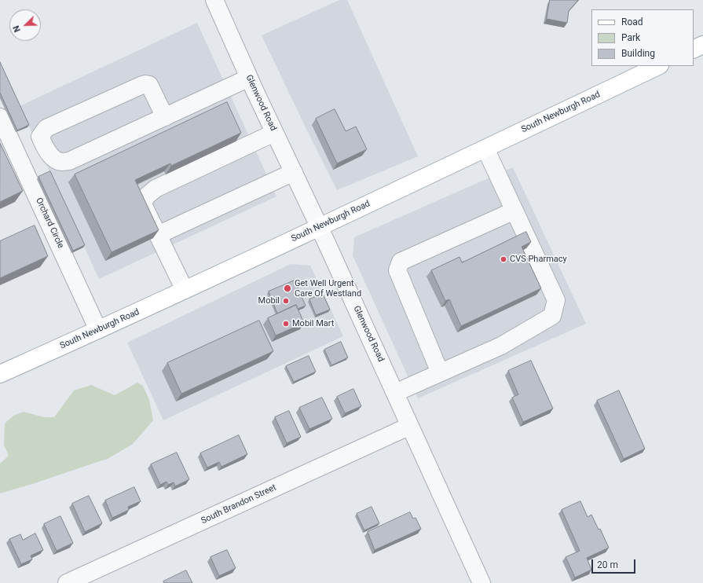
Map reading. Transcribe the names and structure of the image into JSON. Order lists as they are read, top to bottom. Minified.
{"streets":{"main road":["South Newburgh Road"],"street":["Glenwood Road","Orchard Circle","South Brandon Street"]},"crossings":[["Glenwood Road","South Newburgh Road"],["Glenwood Road","South Brandon Street"],["South Newburgh Road","Orchard Circle"]],"places":["CVS Pharmacy","Get Well Urgent Care Of Westland","Mobil","Mobil Mart"],"legend":["Road","Park","Building"],"scale_bar":"20 m","north":"bottom left"}
